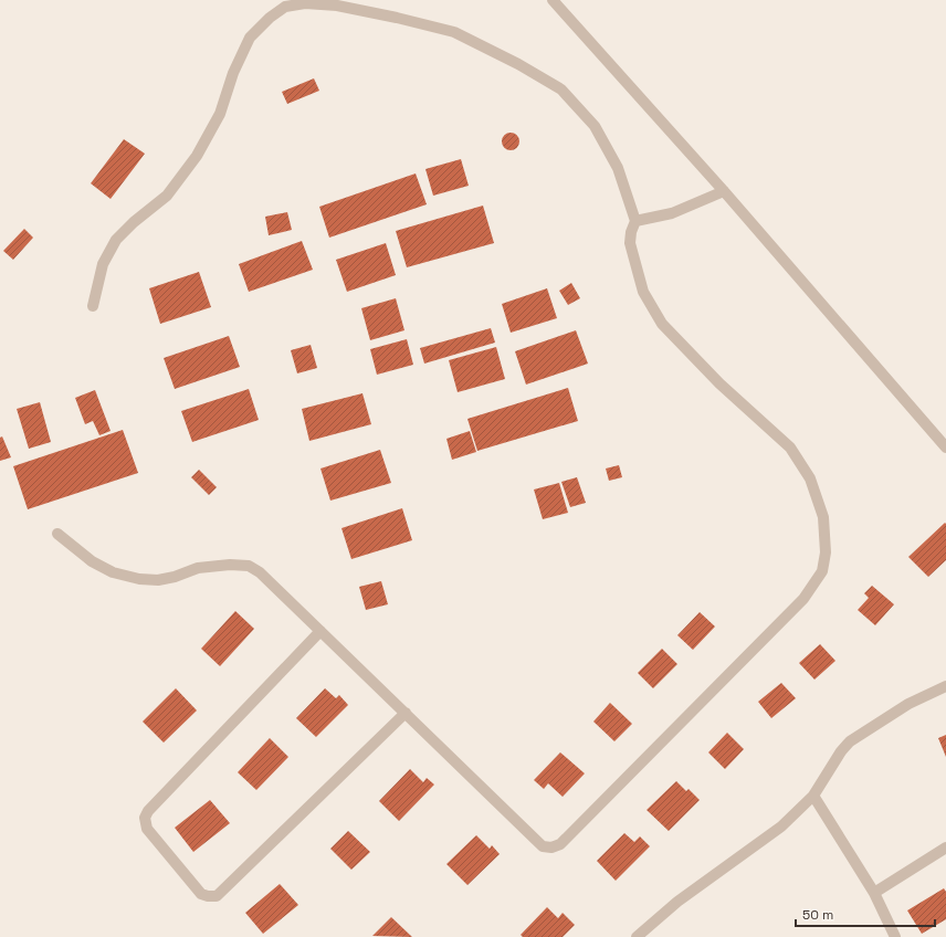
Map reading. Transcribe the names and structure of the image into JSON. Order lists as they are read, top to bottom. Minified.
{"scale_bar":"50 m"}
